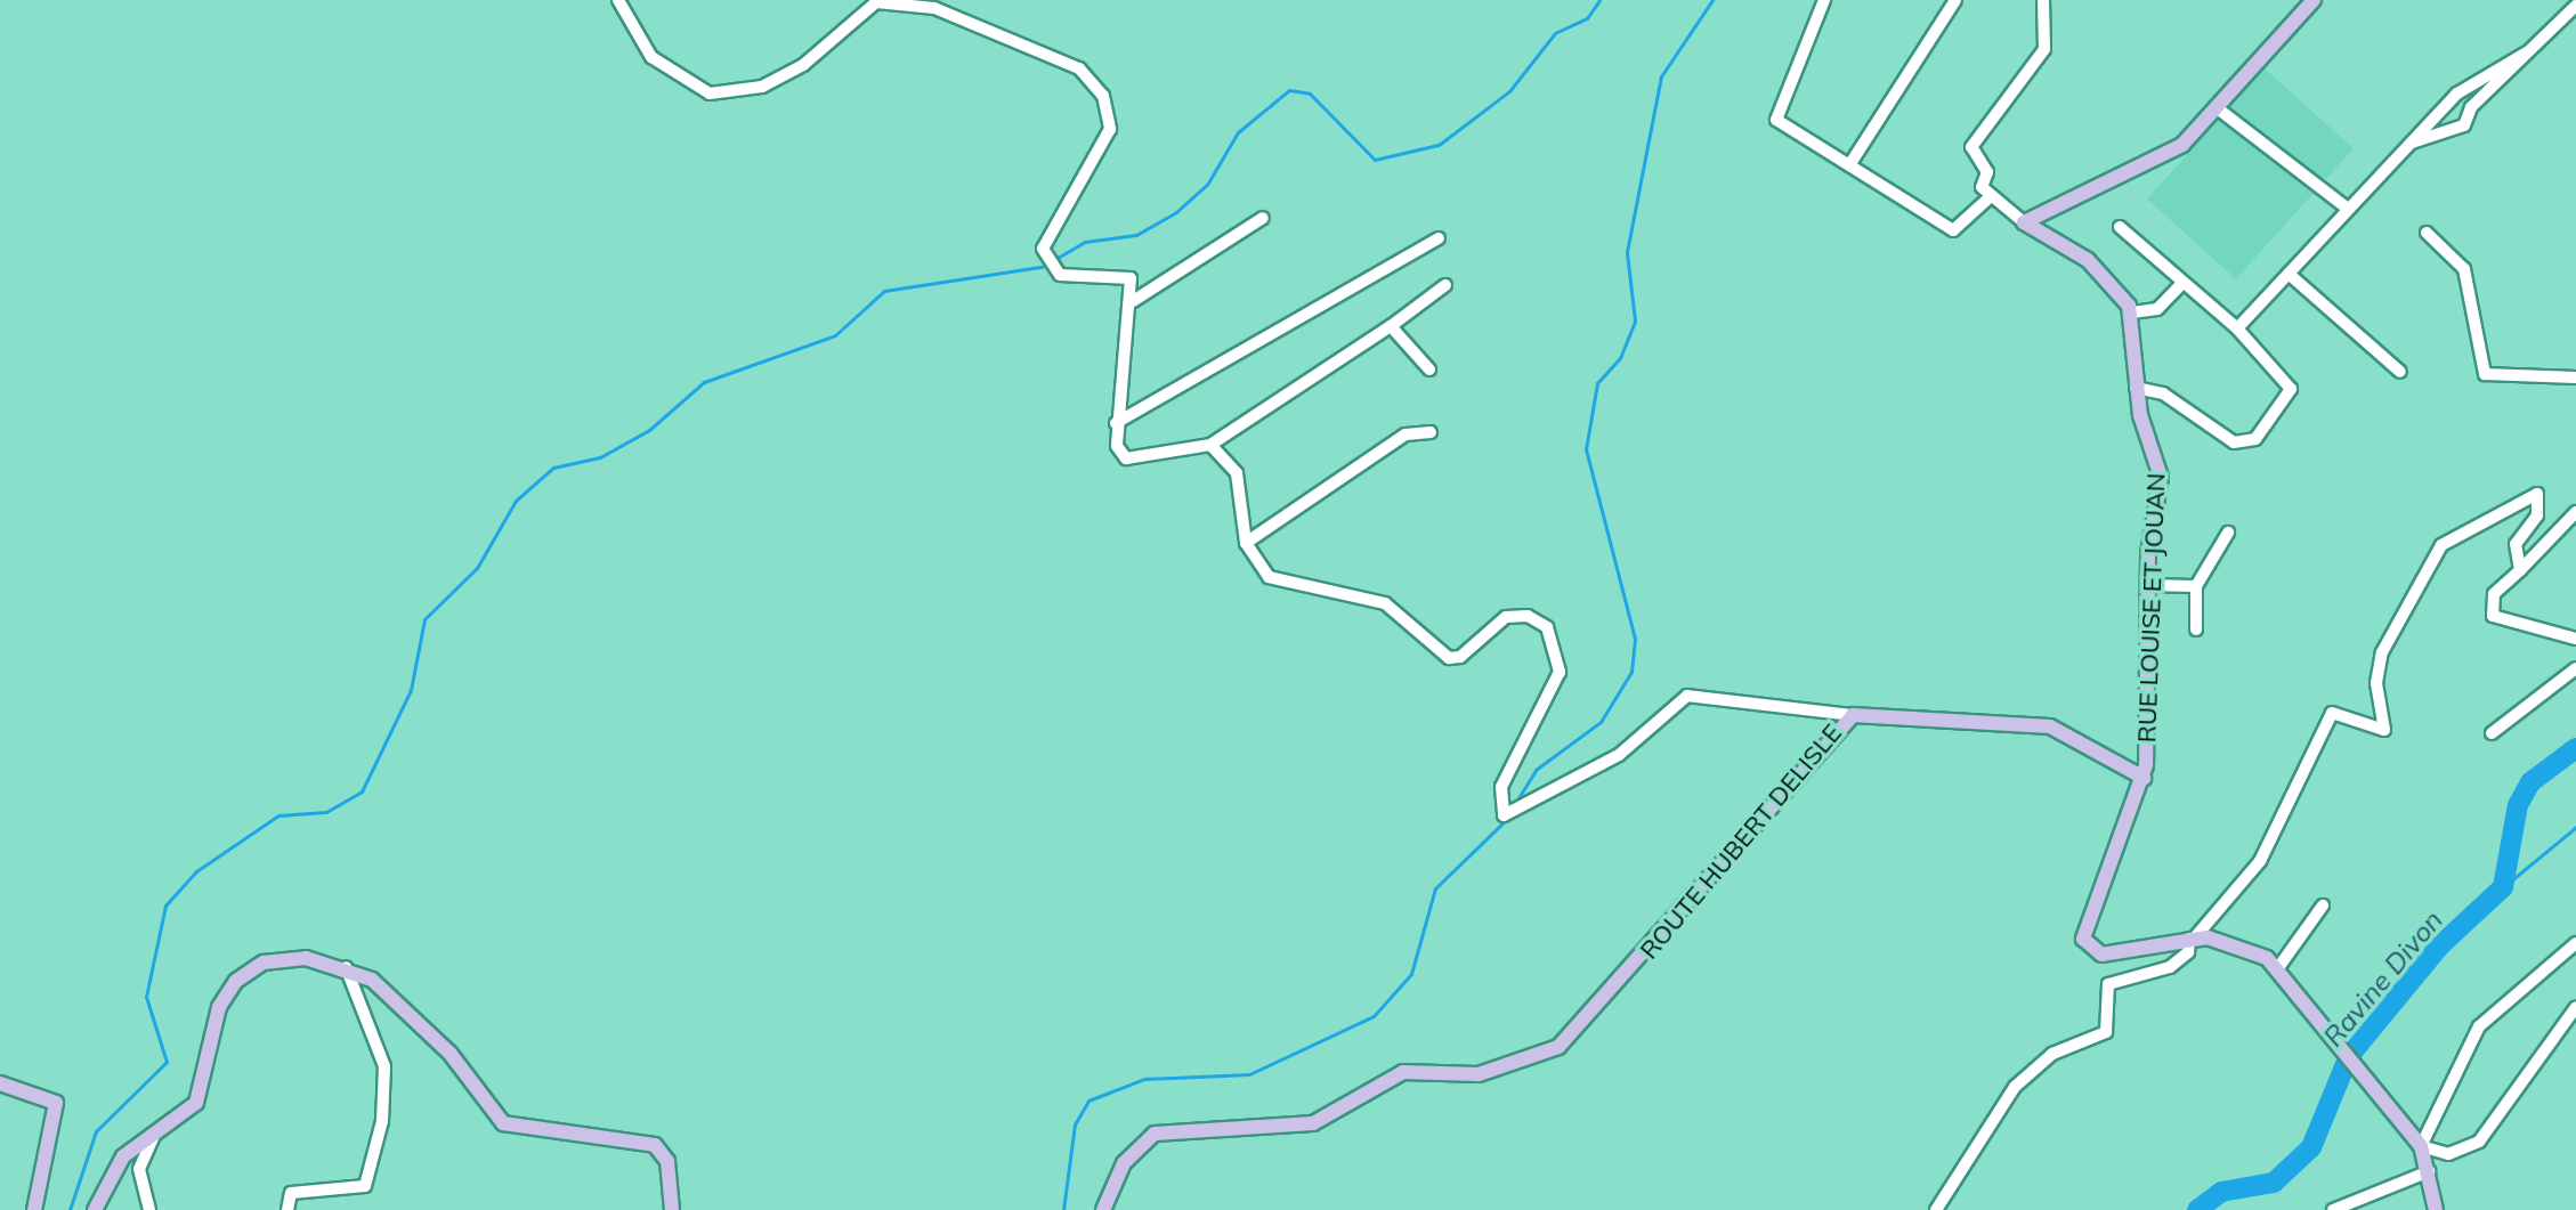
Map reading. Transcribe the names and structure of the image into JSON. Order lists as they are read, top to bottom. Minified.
{"streets":{"main road":["RUE LOUISE ET JOUAN","ROUTE HUBERT DELISLE"]},"crossings":[["RUE LOUISE ET JOUAN","ROUTE HUBERT DELISLE"]],"water":["Ravine Divon"]}
